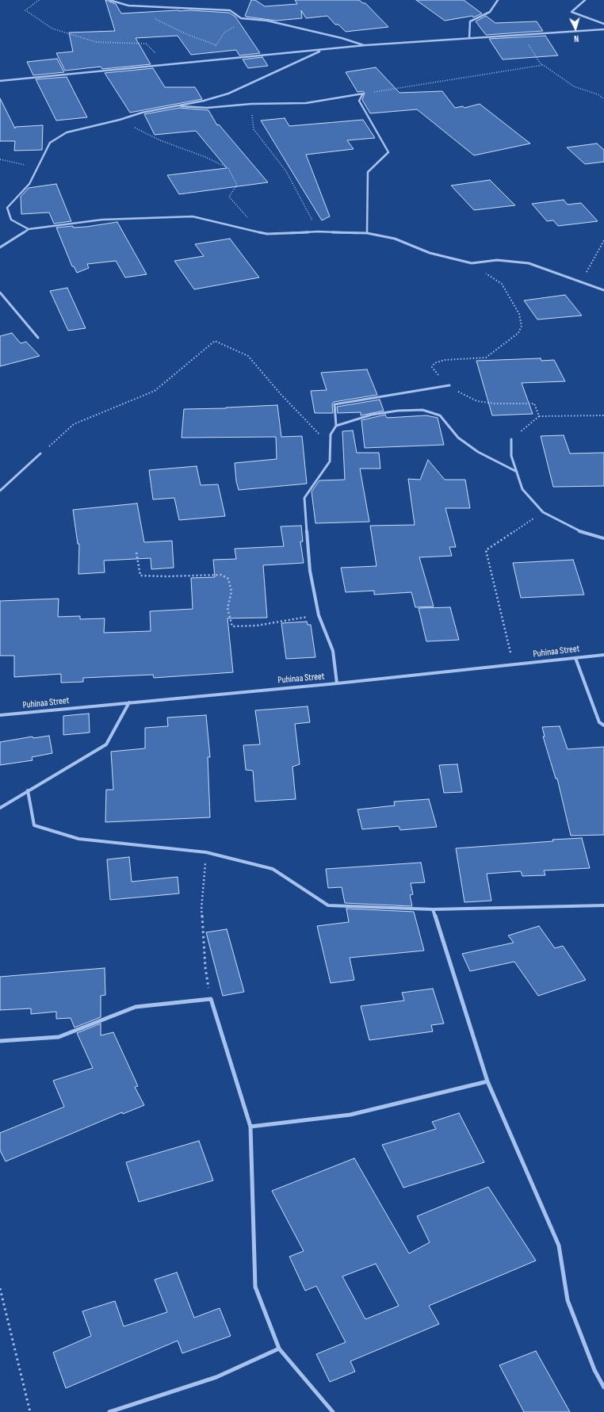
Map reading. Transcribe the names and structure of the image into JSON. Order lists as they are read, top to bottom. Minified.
{"streets":{"street":["Puhinaa Street"]},"north":"bottom"}
